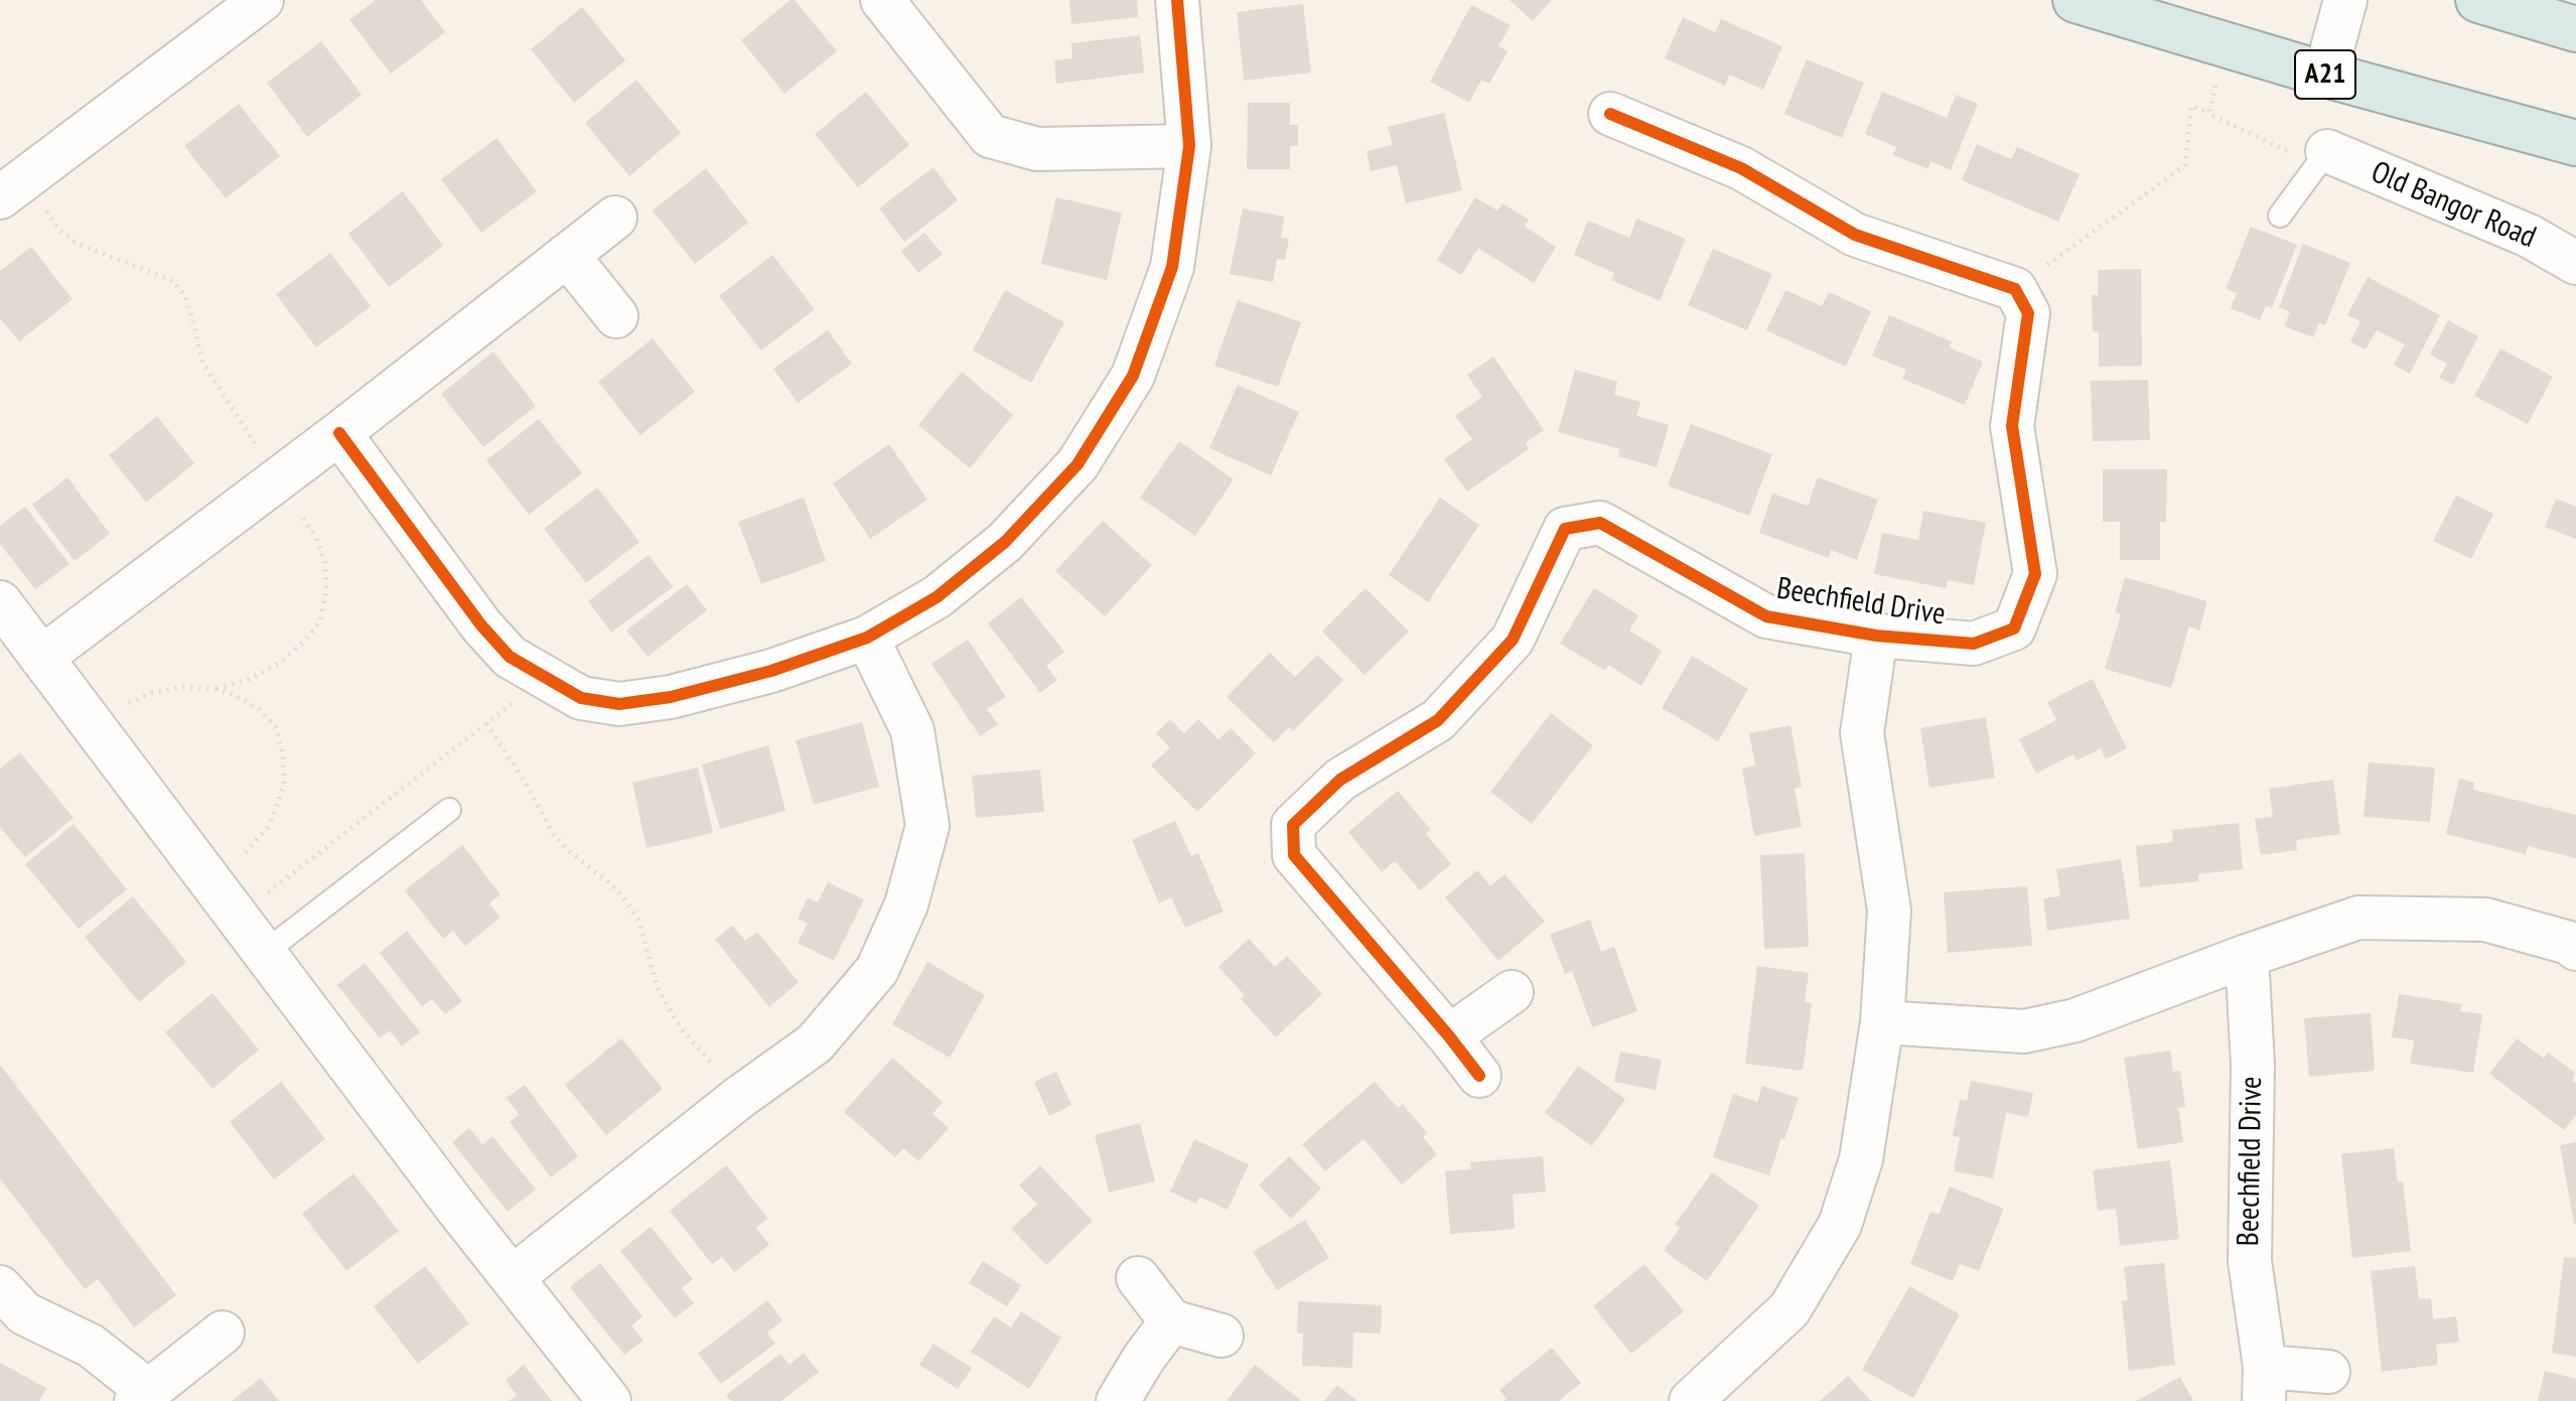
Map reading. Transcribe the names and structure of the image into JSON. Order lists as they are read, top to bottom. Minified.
{"streets":{"highway":["A21"],"street":["Old Bangor Road","Beechfield Drive"]}}
